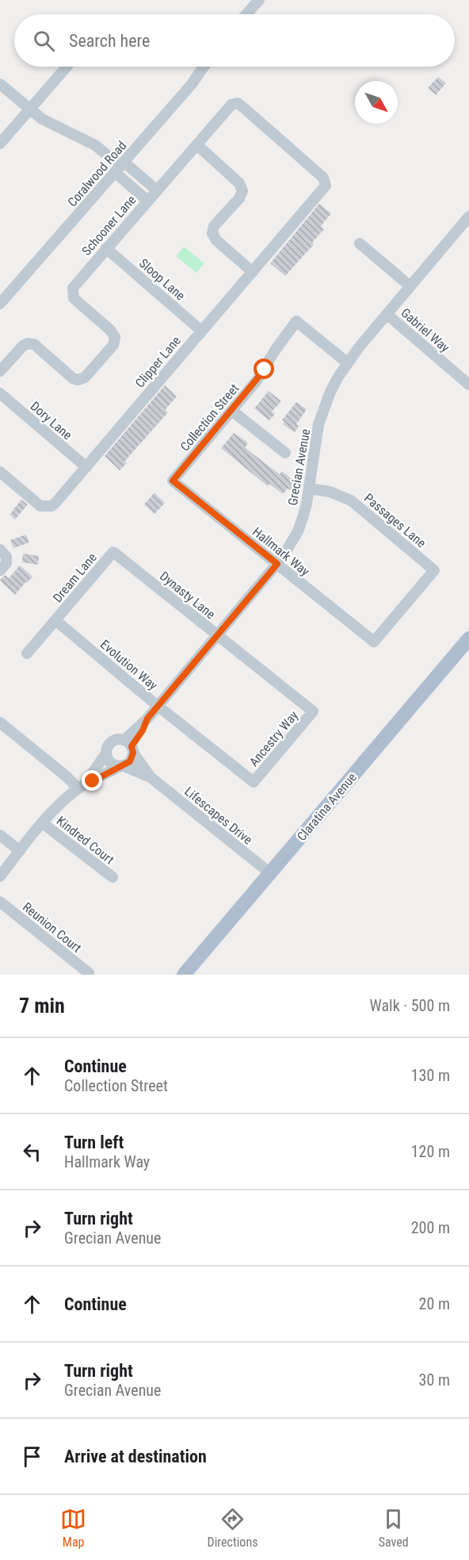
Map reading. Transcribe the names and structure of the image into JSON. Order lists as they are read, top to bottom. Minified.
{"streets":{"main road":["Claratina Avenue"],"street":["Coralwood Road","Schooner Lane","Sloop Lane","Gabriel Way","Clipper Lane","Collection Street","Dory Lane","Grecian Avenue","Passages Lane","Hallmark Way","Dream Lane","Dynasty Lane","Evolution Way","Ancestry Way","Lifescapes Drive","Kindred Court","Reunion Court"]},"crossings":[["Schooner Lane","Sloop Lane"],["Schooner Lane","Clipper Lane"],["Sloop Lane","Clipper Lane"],["Gabriel Way","Grecian Avenue"],["Clipper Lane","Dory Lane"],["Collection Street","Grecian Avenue"],["Collection Street","Hallmark Way"],["Grecian Avenue","Passages Lane"],["Grecian Avenue","Hallmark Way"],["Grecian Avenue","Dynasty Lane"],["Grecian Avenue","Evolution Way"],["Grecian Avenue","Lifescapes Drive"],["Passages Lane","Hallmark Way"],["Dream Lane","Dynasty Lane"],["Dream Lane","Evolution Way"],["Dynasty Lane","Ancestry Way"],["Evolution Way","Ancestry Way"],["Claratina Avenue","Lifescapes Drive"]],"north":"bottom right","page":{"search":"Search here","heading":["7 min","Walk · 500 m"],"list":[["Continue","Collection Street","130 m"],["Turn left","Hallmark Way","120 m"],["Turn right","Grecian Avenue","200 m"],["Continue","20 m"],["Turn right","Grecian Avenue","30 m"],"Arrive at destination"],"nav":["Map","Directions","Saved"]}}
